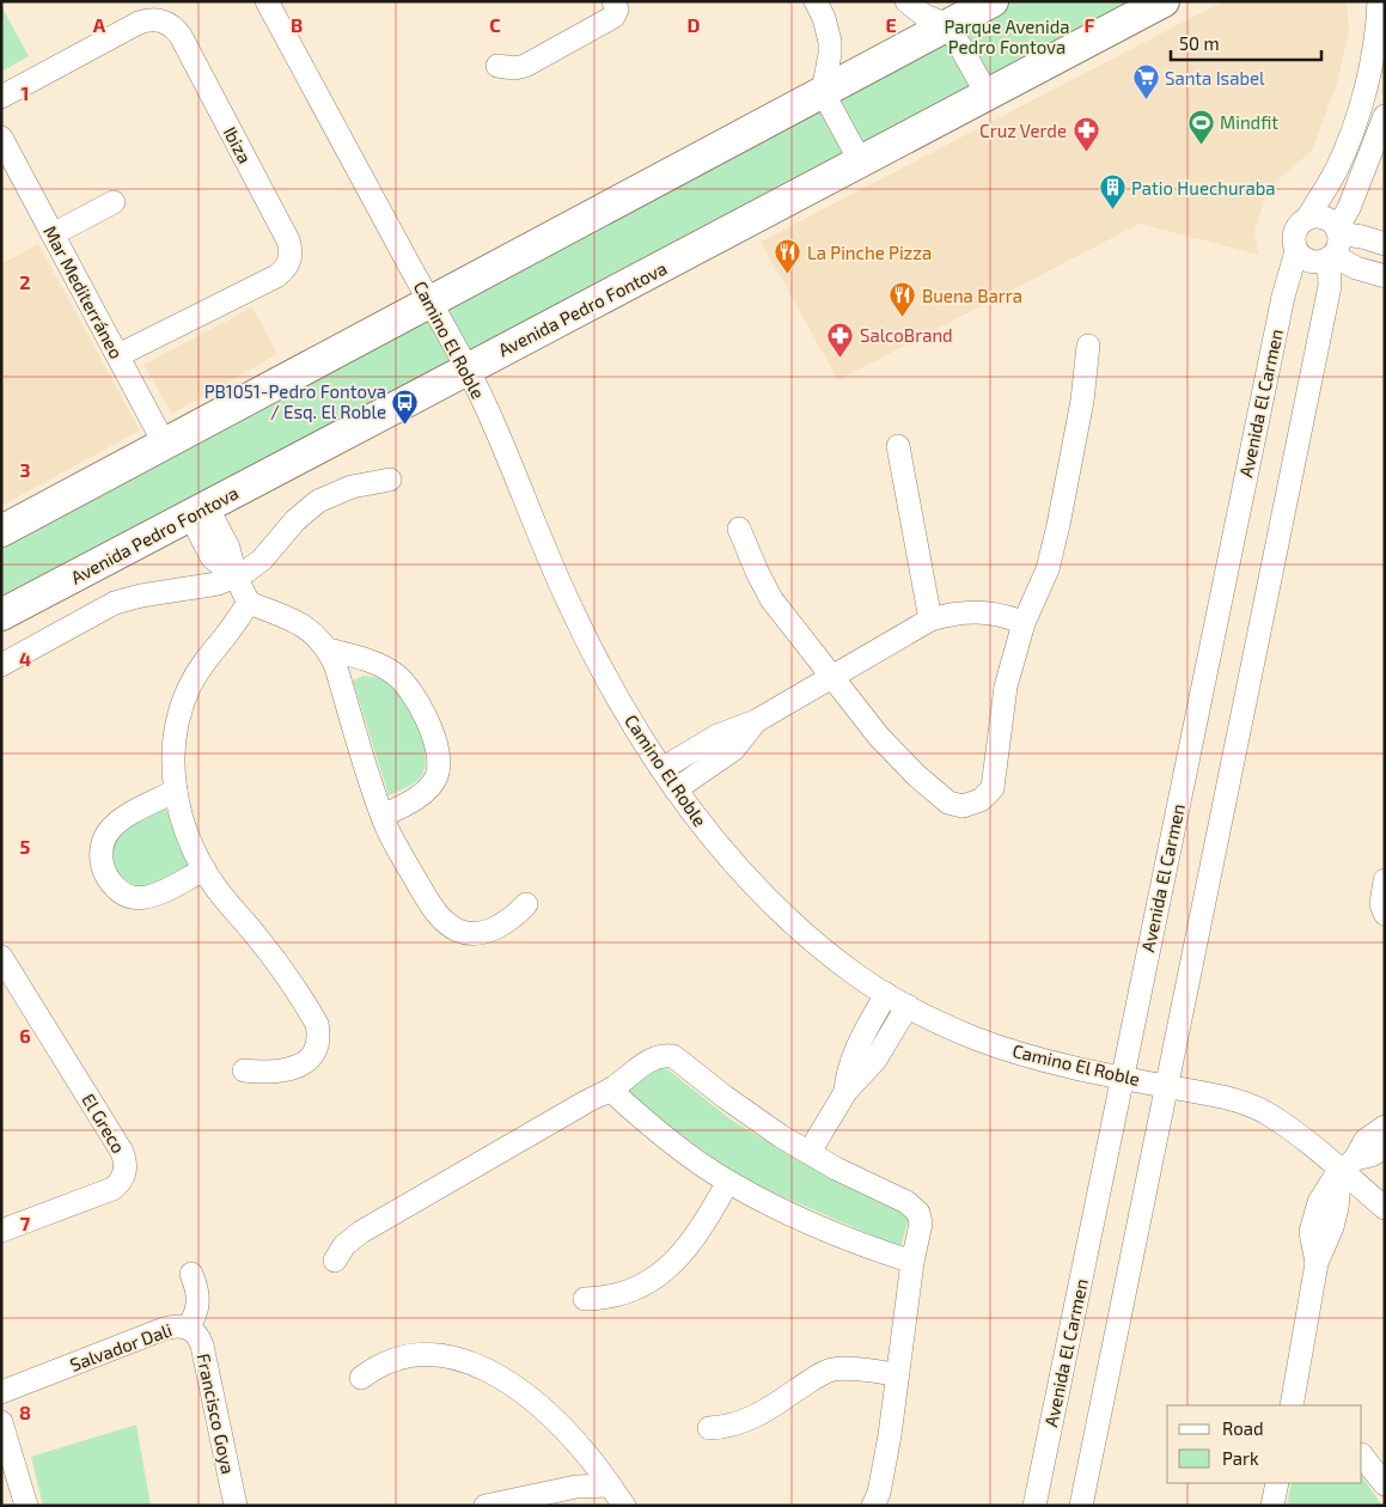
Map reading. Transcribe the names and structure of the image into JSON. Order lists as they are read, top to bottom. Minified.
{"streets":{"street":["Ibiza","Mar Mediterráneo","Avenida Pedro Fontova","Camino El Roble","Avenida El Carmen","El Greco","Salvador Dali","Francisco Goya"]},"crossings":[["Ibiza","Mar Mediterráneo"],["Avenida Pedro Fontova","Camino El Roble"],["Camino El Roble","Avenida El Carmen"],["Salvador Dali","Francisco Goya"]],"parks":["Parque Avenida Pedro Fontova"],"places":{"supermarket":["Santa Isabel"],"sports":["Mindfit"],"pharmacy":["Cruz Verde","SalcoBrand"],"building":["Patio Huechuraba"],"restaurant":["La Pinche Pizza","Buena Barra"],"bus stop":["PB1051-Pedro Fontova / Esq. El Roble"]},"legend":["Road","Park"],"scale_bar":"50 m","grid":{"columns":["A","B","C","D","E","F"],"rows":["1","2","3","4","5","6","7","8"]}}
